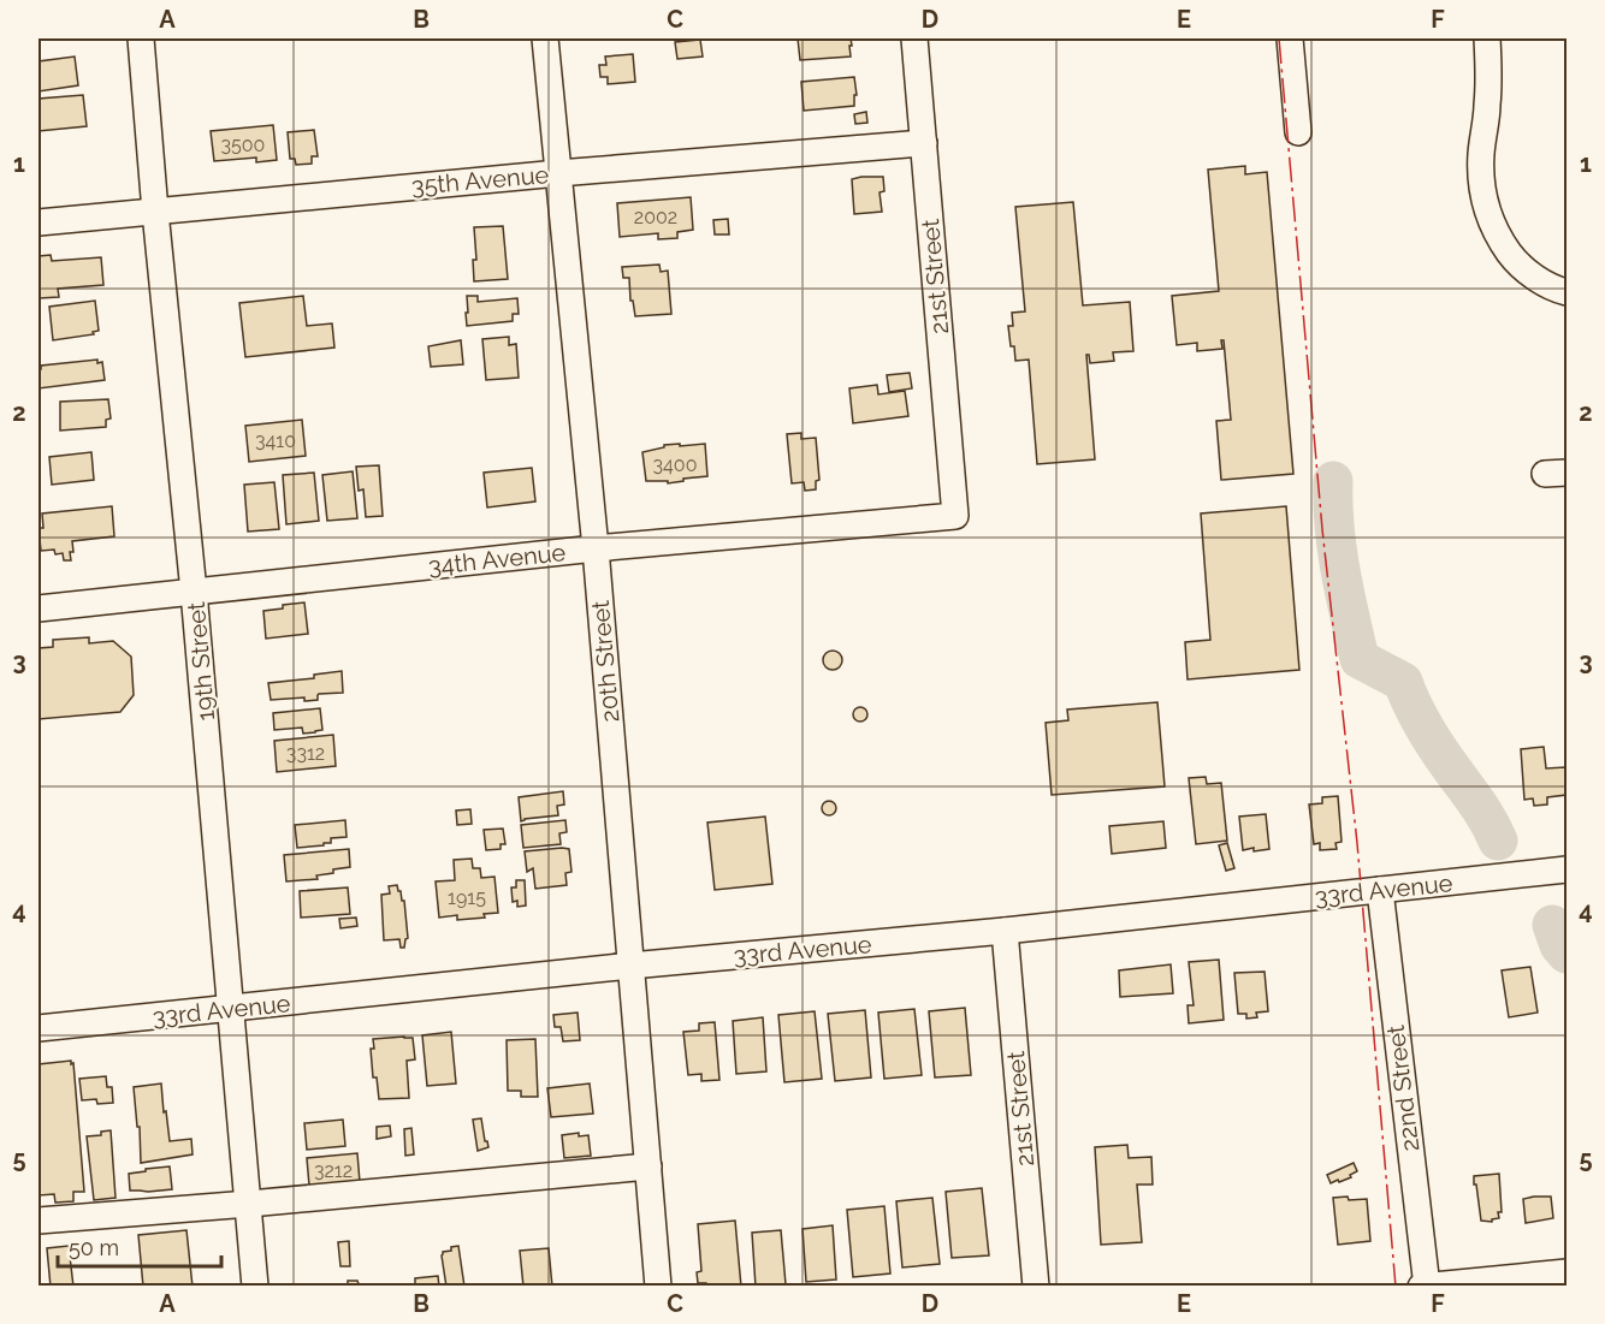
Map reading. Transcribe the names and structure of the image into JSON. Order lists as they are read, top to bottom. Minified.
{"streets":{"street":["35th Avenue","21st Street","34th Avenue","19th Street","20th Street","33rd Avenue","22nd Street"]},"crossings":[["35th Avenue","21st Street"],["35th Avenue","19th Street"],["35th Avenue","20th Street"],["21st Street","34th Avenue"],["21st Street","33rd Avenue"],["34th Avenue","19th Street"],["34th Avenue","20th Street"],["19th Street","33rd Avenue"],["20th Street","33rd Avenue"],["33rd Avenue","22nd Street"]],"house_numbers":["3500","2002","3410","3400","3312","1915","3212"],"scale_bar":"50 m","grid":{"columns":["A","B","C","D","E","F"],"rows":["1","2","3","4","5"]}}
